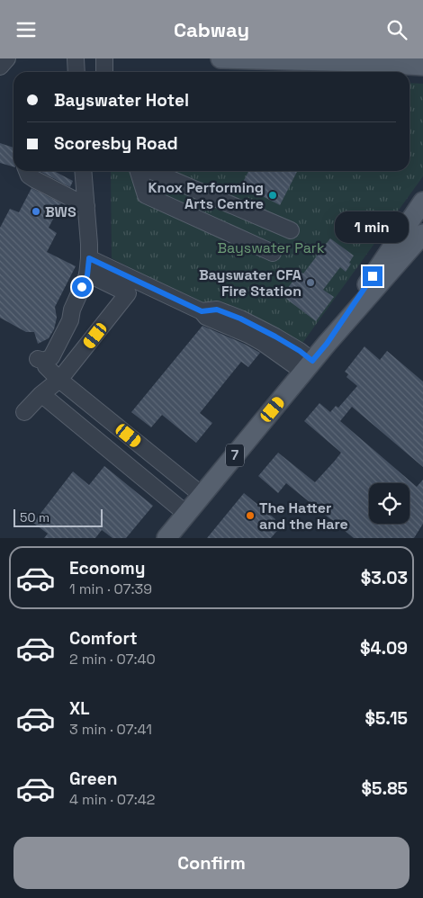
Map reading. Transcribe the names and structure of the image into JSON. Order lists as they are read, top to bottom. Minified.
{"streets":{"main road":["7"]},"parks":["Bayswater Park"],"places":["Knox Performing Arts Centre","BWS","Bayswater CFA Fire Station","The Hatter and the Hare"],"scale_bar":"50 m","page":{"header":"Cabway","banner":["Bayswater Hotel","Scoresby Road"],"bubble":"1 min","scale":"50 m","list":[{"name":"Economy","note":"1 min · 07:39","value":"$3.03"},{"name":"Comfort","note":"2 min · 07:40","value":"$4.09"},{"name":"XL","note":"3 min · 07:41","value":"$5.15"},{"name":"Green","note":"4 min · 07:42","value":"$5.85"}],"buttons":"Confirm"}}
